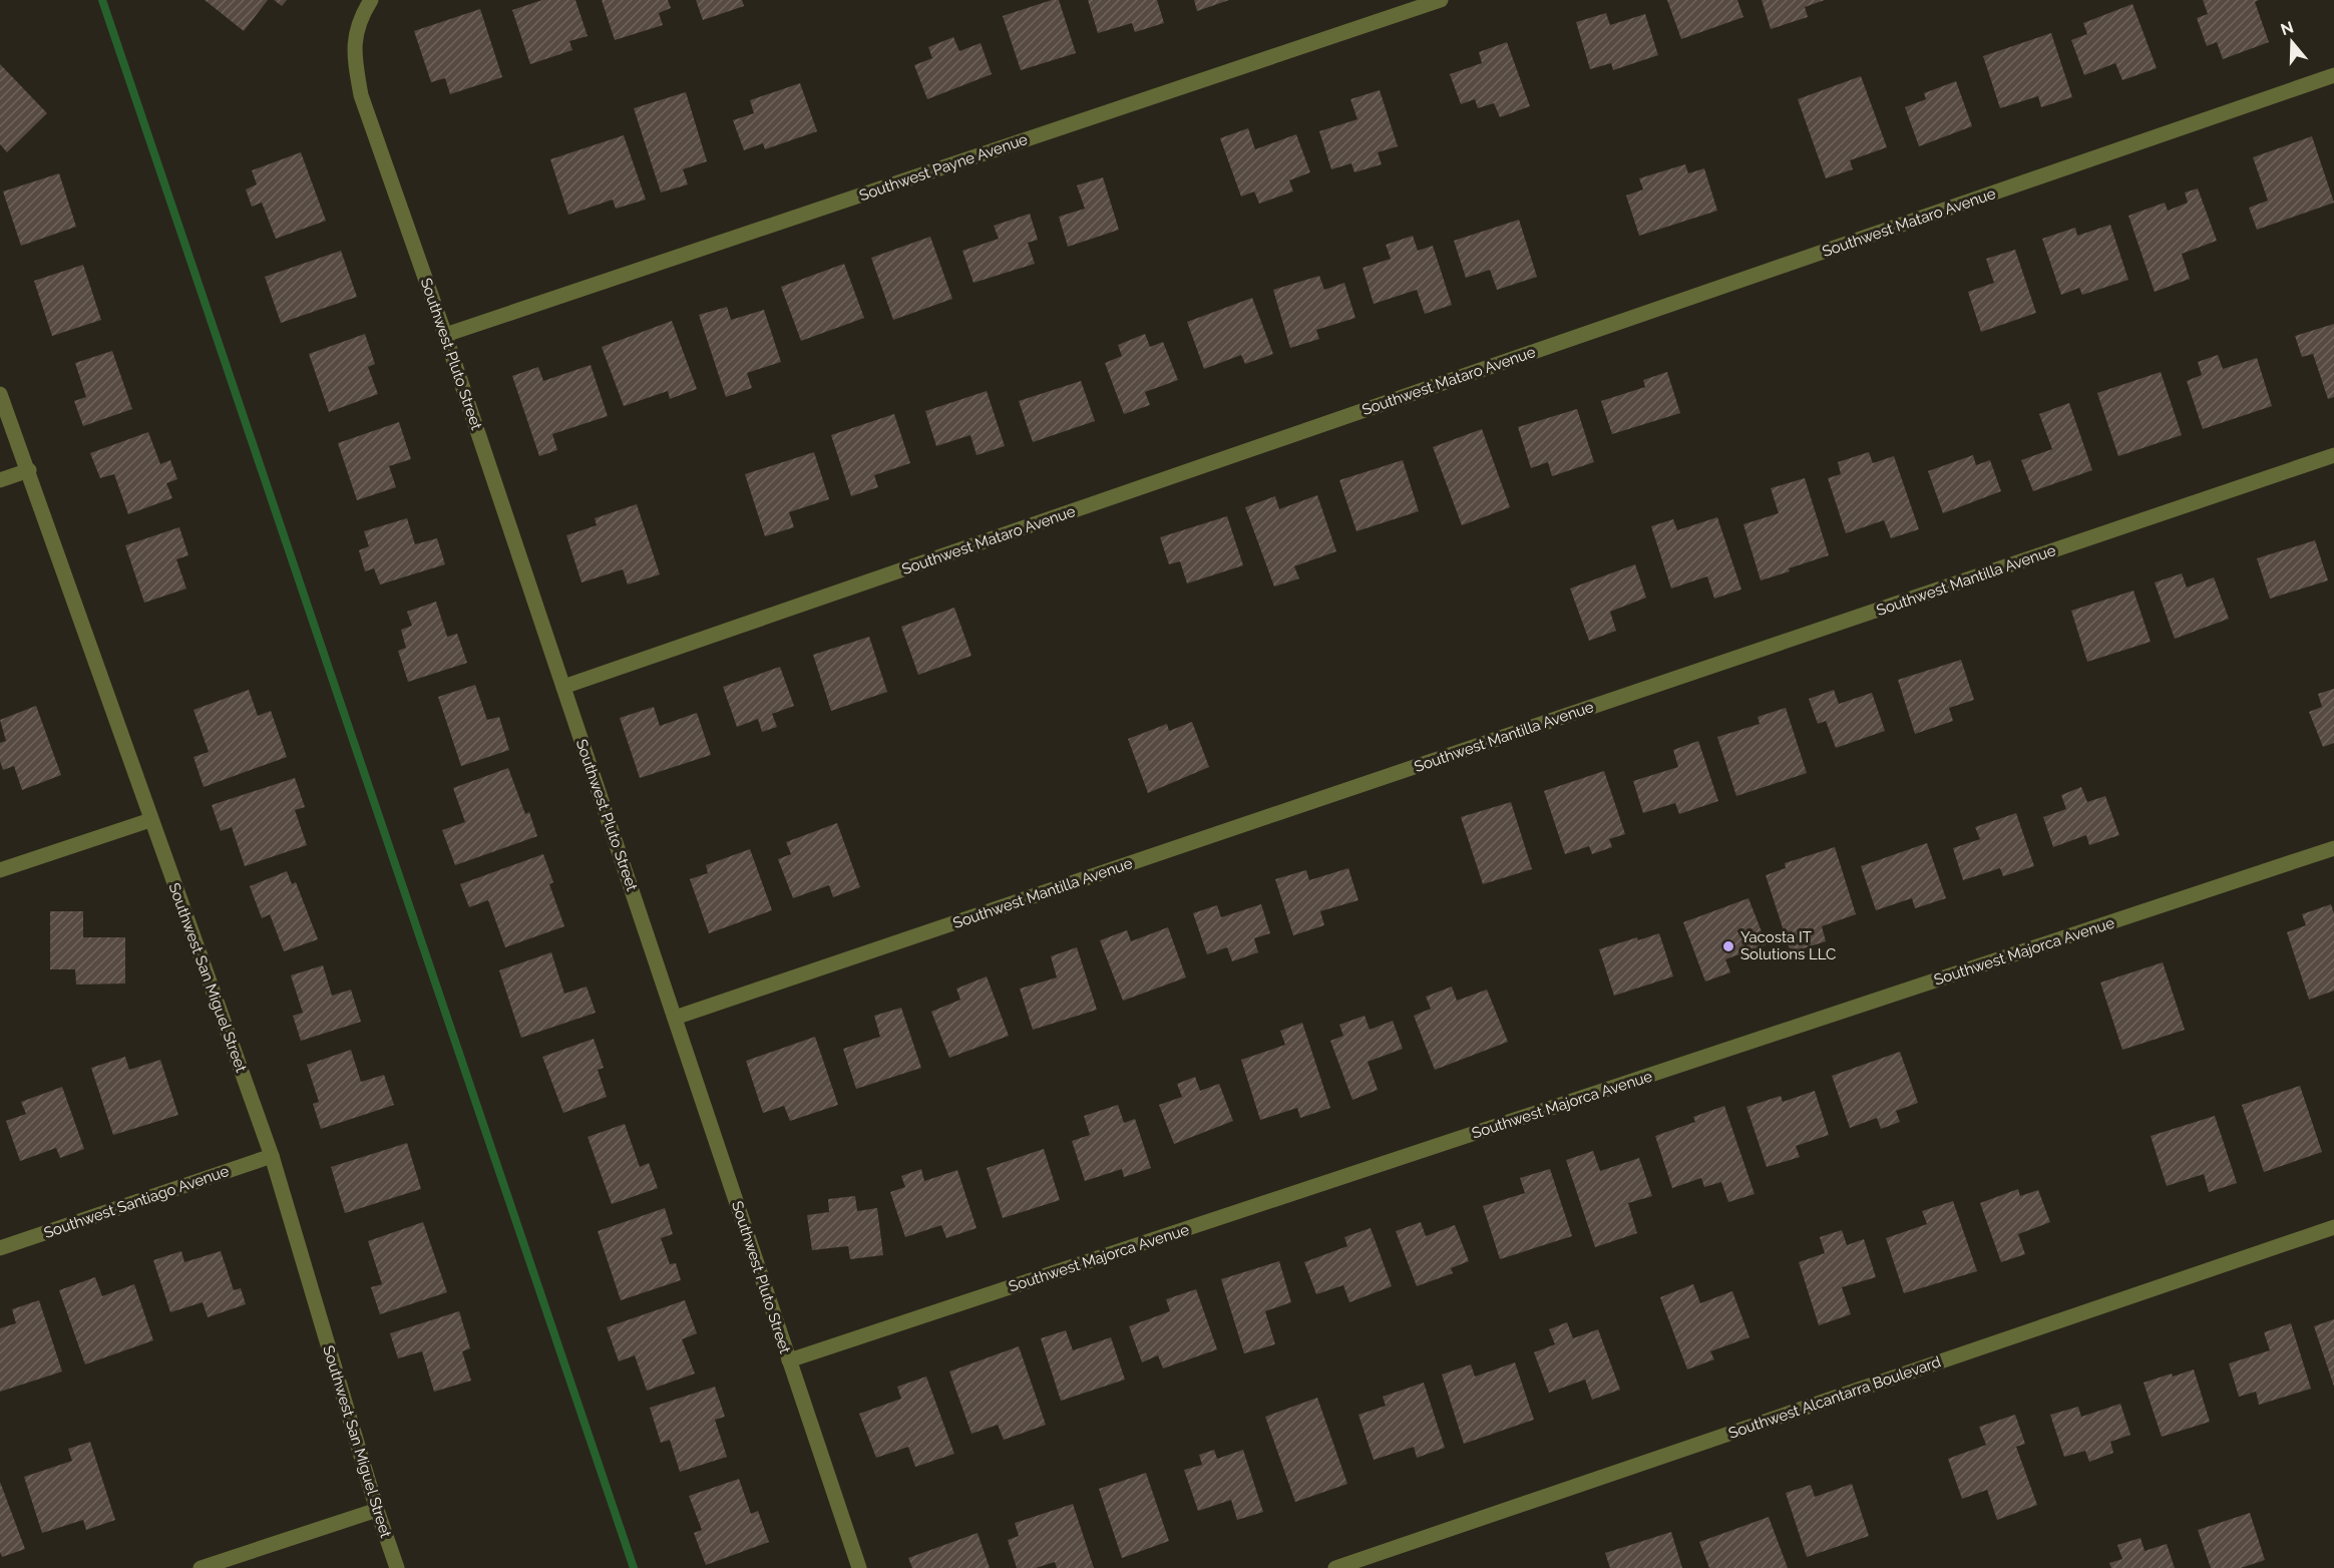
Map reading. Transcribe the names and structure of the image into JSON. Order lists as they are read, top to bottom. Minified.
{"streets":{"street":["Southwest Payne Avenue","Southwest Mataro Avenue","Southwest Pluto Street","Southwest Mantilla Avenue","Southwest Majorca Avenue","Southwest San Miguel Street","Southwest Santiago Avenue","Southwest Alcantarra Boulevard"]},"crossings":[["Southwest Payne Avenue","Southwest Pluto Street"],["Southwest Mataro Avenue","Southwest Pluto Street"],["Southwest Pluto Street","Southwest Mantilla Avenue"],["Southwest Pluto Street","Southwest Majorca Avenue"],["Southwest San Miguel Street","Southwest Santiago Avenue"]],"places":["Yacosta IT Solutions LLC"],"north":"top"}
